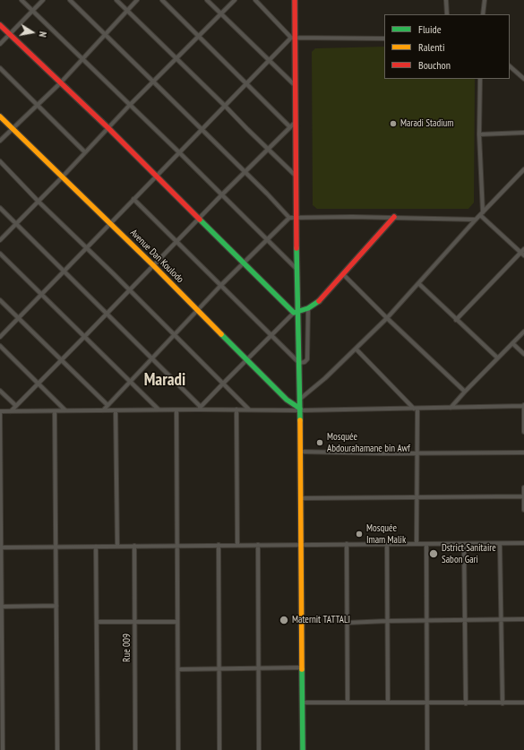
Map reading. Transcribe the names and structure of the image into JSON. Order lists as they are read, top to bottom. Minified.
{"streets":{"street":["Avenue Dan Koulodo","Rue 009"]},"districts":["Maradi"],"places":["Maradi Stadium","Mosquée Abdourahamane bin Awf","Mosquée Imam Malik","Dstrict Sanitaire Sabon Gari","Maternit TATTALI"],"legend":["Fluide","Ralenti","Bouchon"],"north":"right"}
